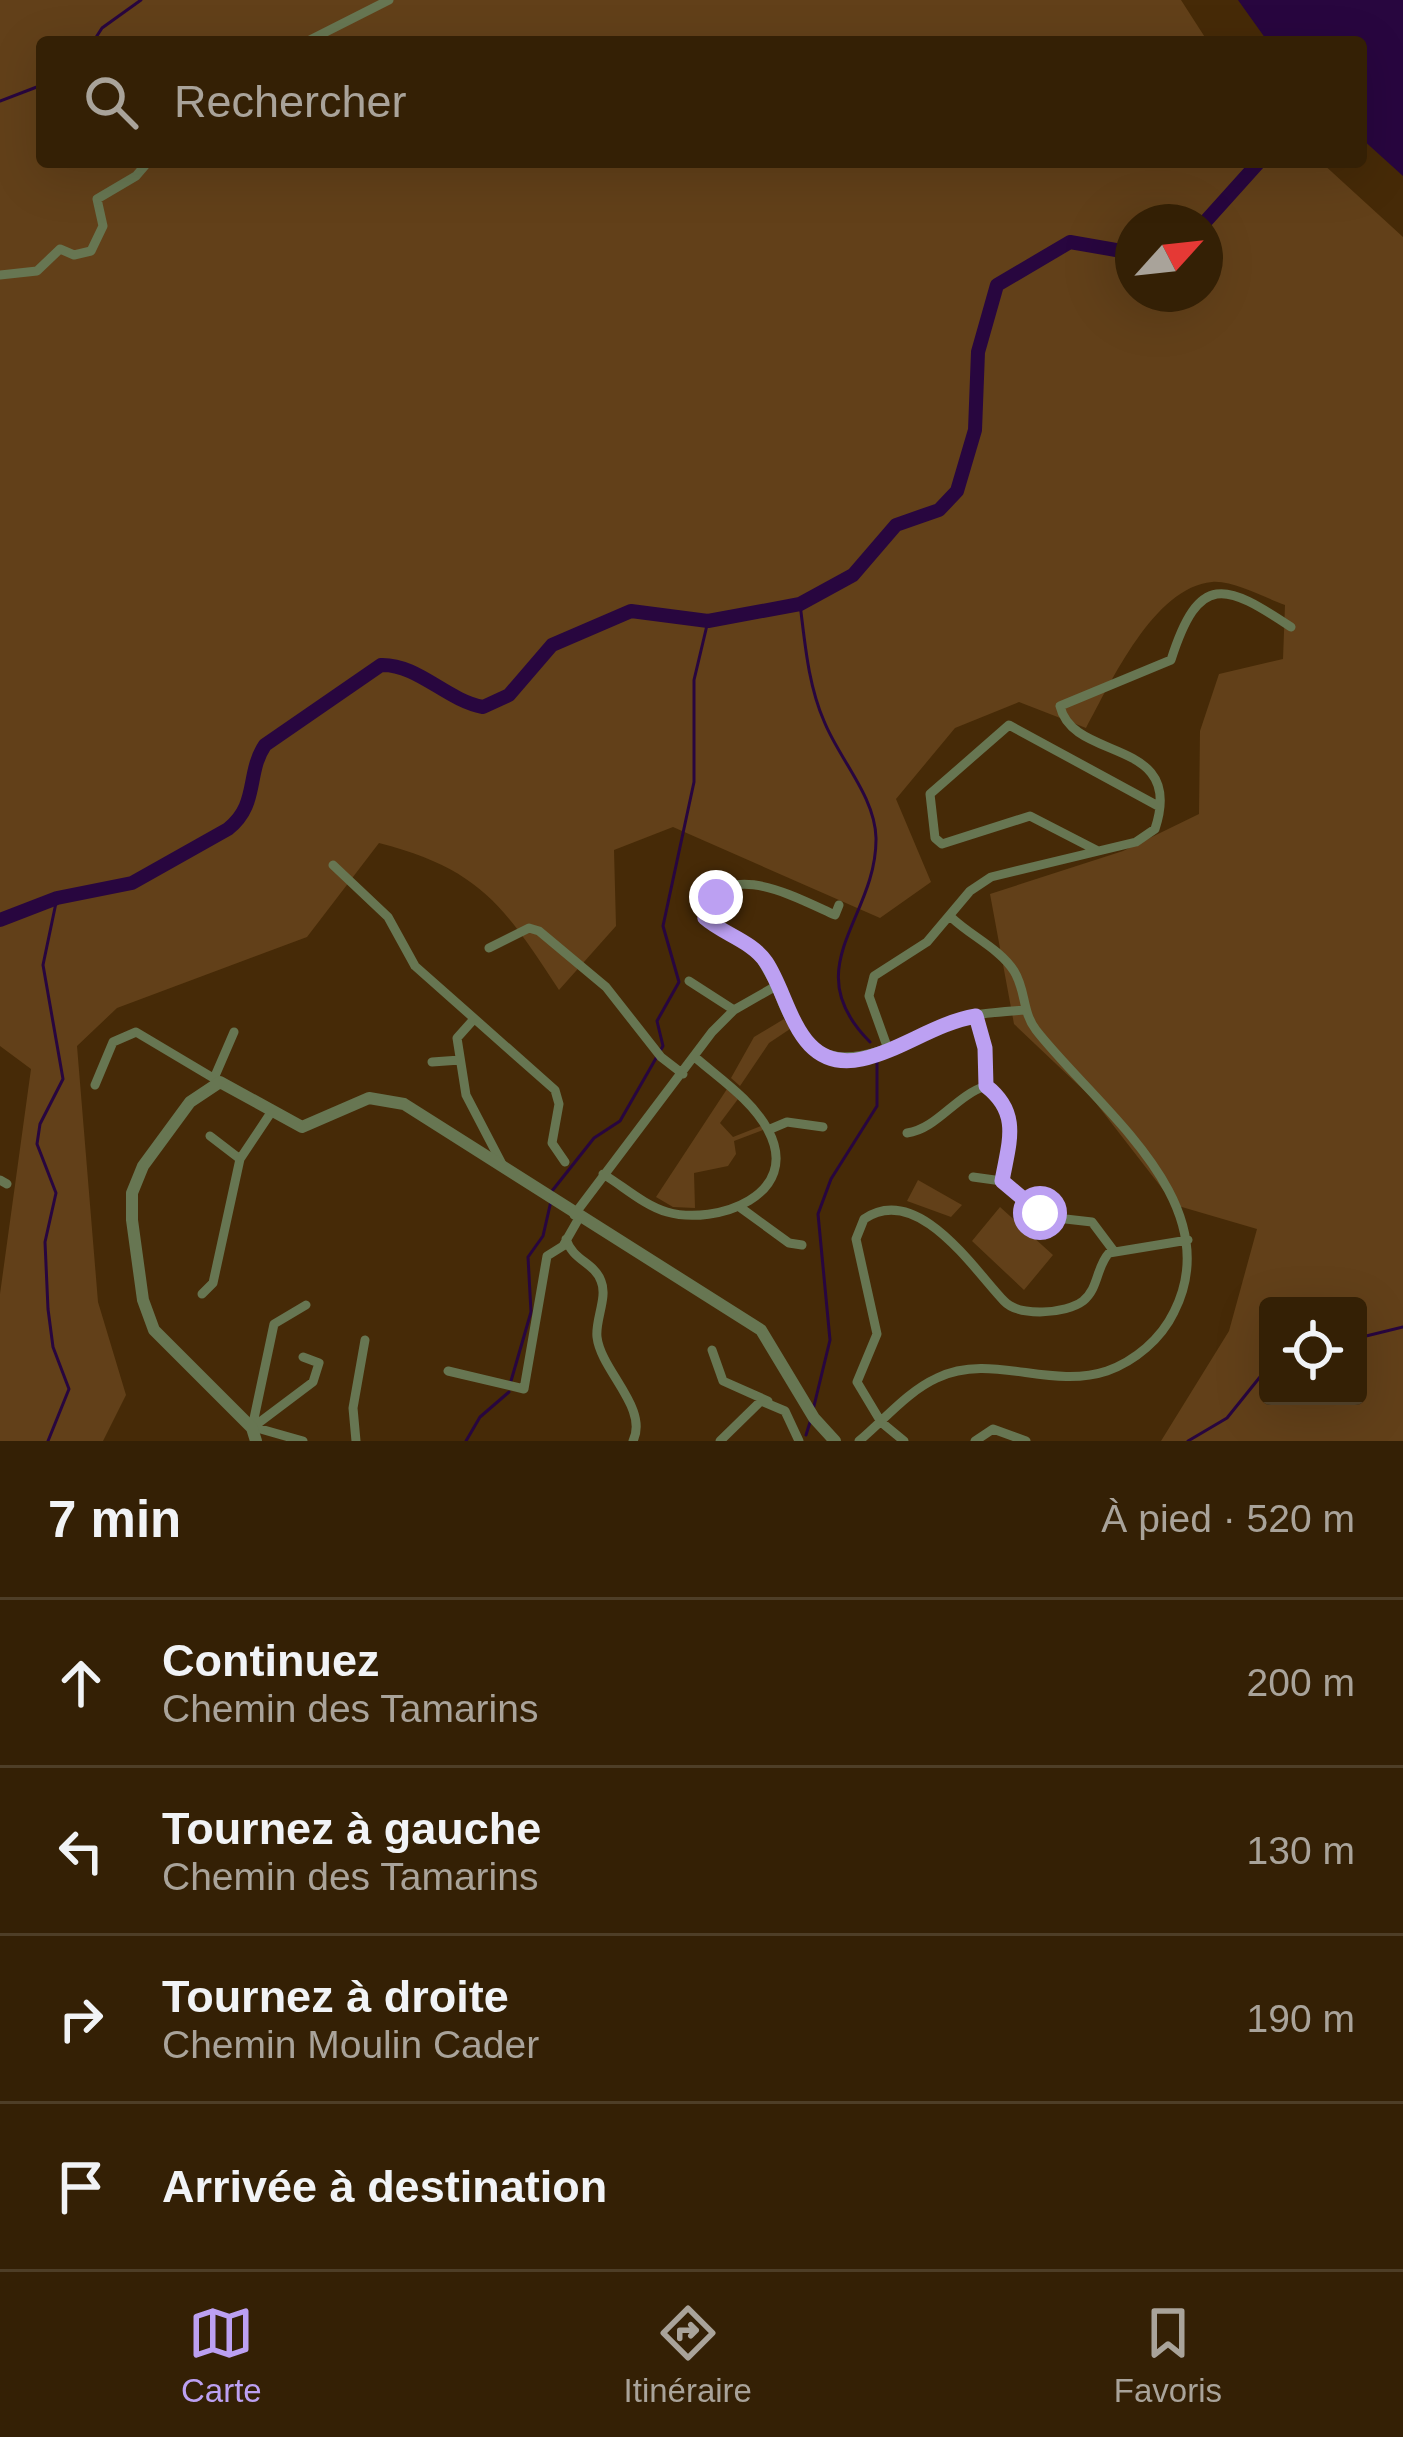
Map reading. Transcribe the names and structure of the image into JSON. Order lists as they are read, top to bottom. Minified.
{"north":"top right","page":{"search":"Rechercher","heading":["7 min","À pied · 520 m"],"list":[["Continuez","Chemin des Tamarins","200 m"],["Tournez à gauche","Chemin des Tamarins","130 m"],["Tournez à droite","Chemin Moulin Cader","190 m"],"Arrivée à destination"],"nav":["Carte","Itinéraire","Favoris"]}}
